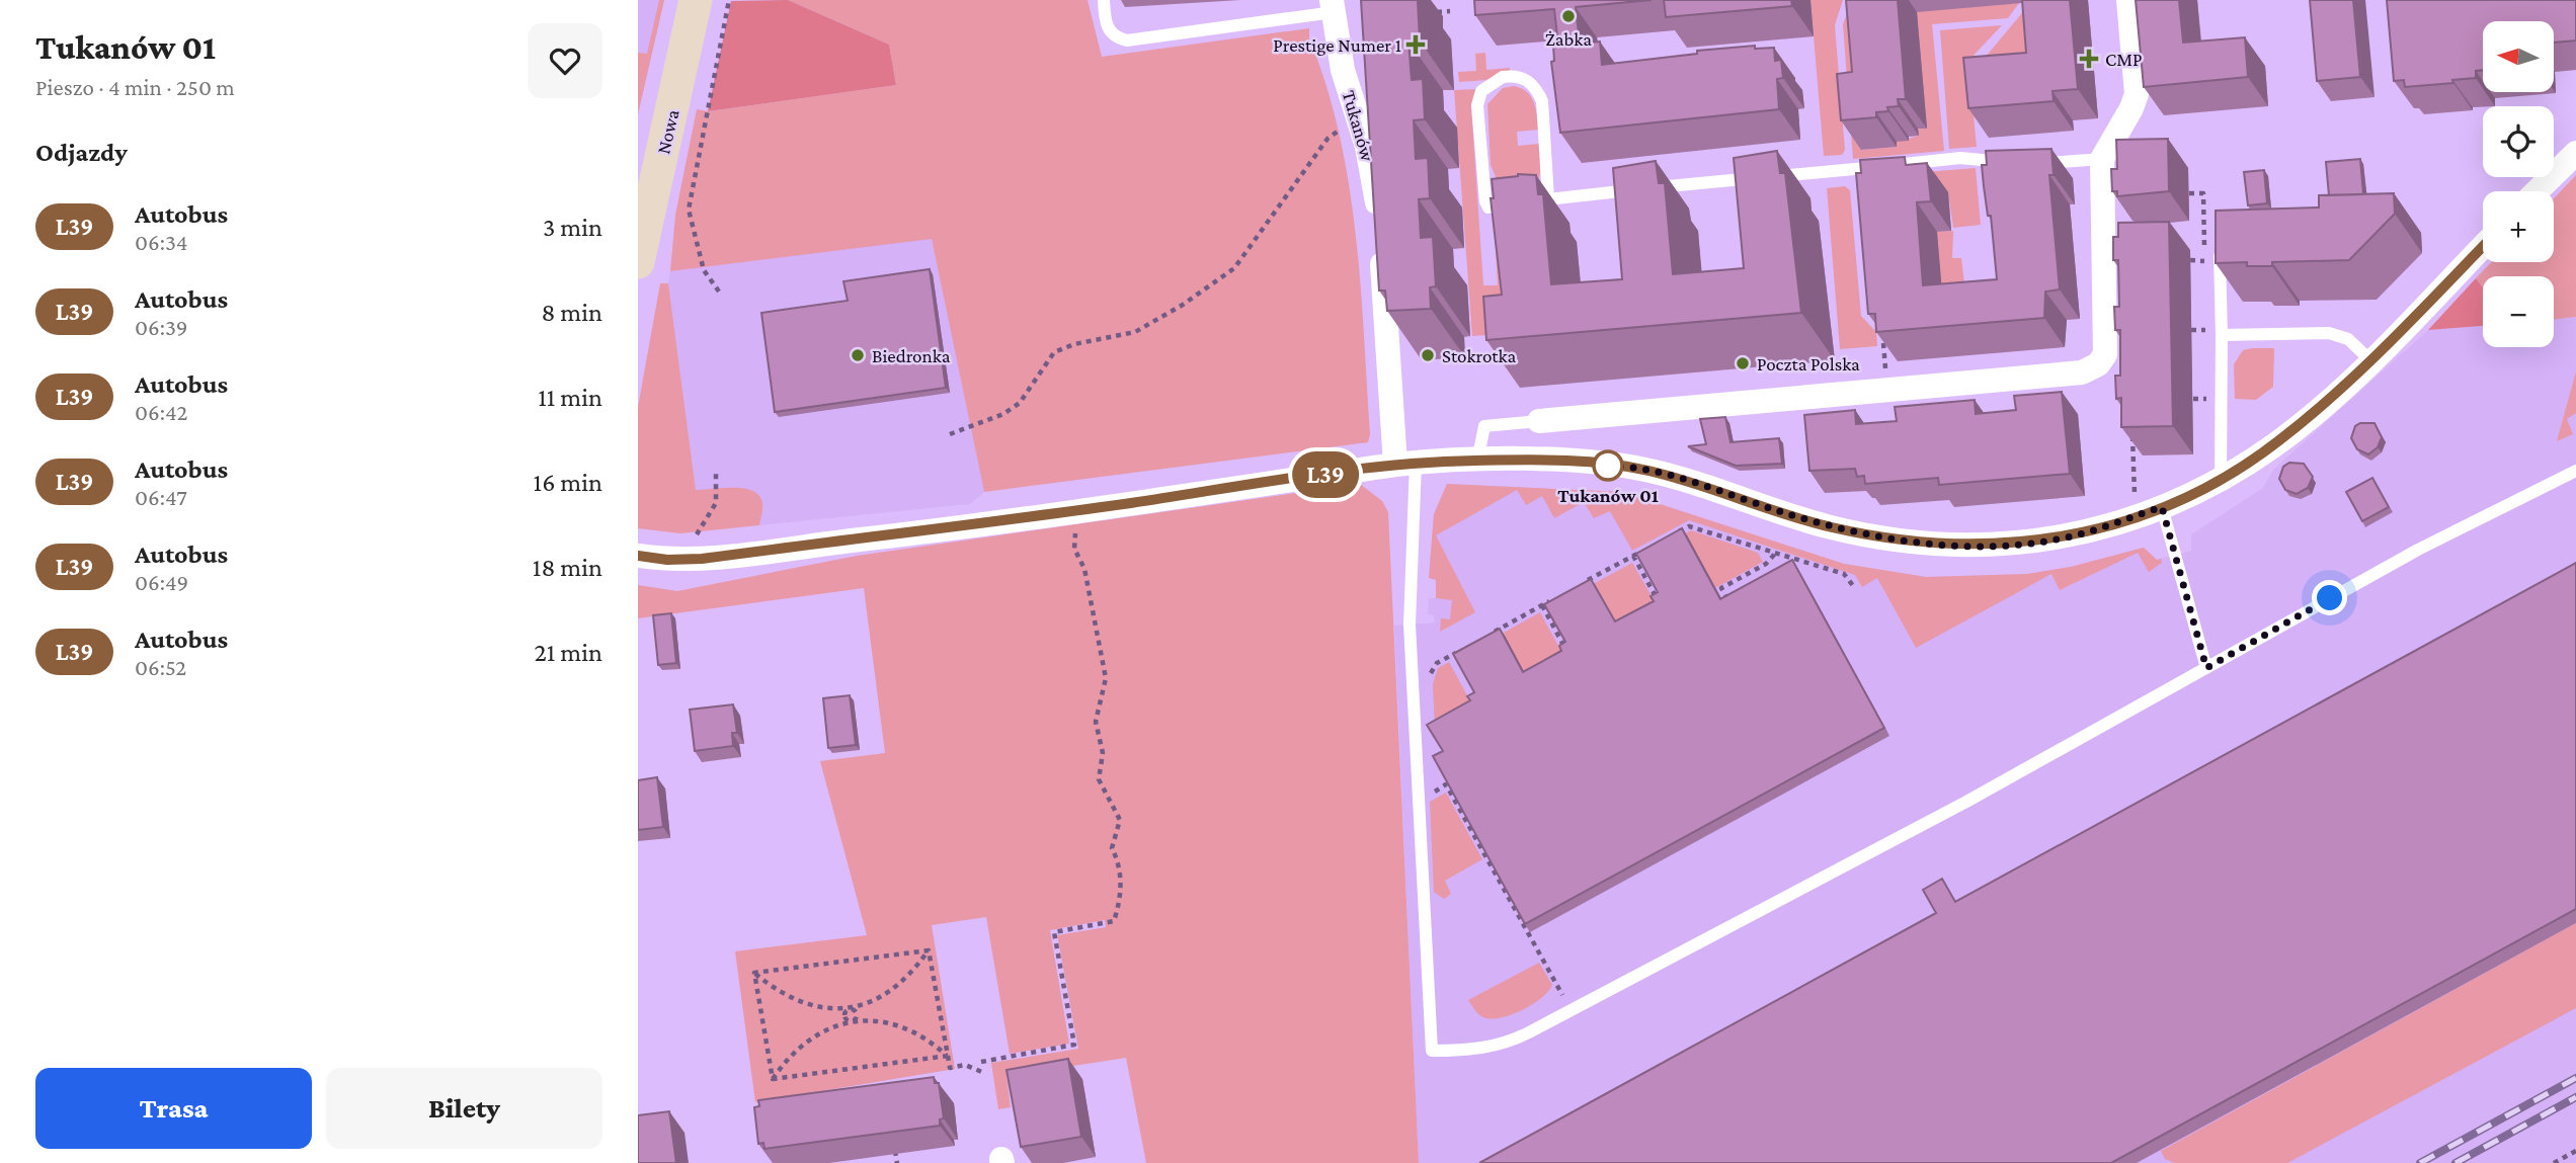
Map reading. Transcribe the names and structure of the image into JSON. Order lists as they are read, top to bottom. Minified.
{"streets":{"main road":["Nowa"],"street":["Tukanów"]},"places":{"other":["Żabka","Biedronka","Stokrotka","Poczta Polska","Tukanów 01"],"health":["Prestige Numer 1","CMP"]},"lines":["bus line L39"],"north":"left","page":{"heading":[["Tukanów 01","Pieszo · 4 min · 250 m"],"Odjazdy"],"on_map":"L39","map_buttons":["+","−"],"list":[{"mark":"L39","name":"Autobus","note":"06:34","value":"3 min"},{"mark":"L39","name":"Autobus","note":"06:39","value":"8 min"},{"mark":"L39","name":"Autobus","note":"06:42","value":"11 min"},{"mark":"L39","name":"Autobus","note":"06:47","value":"16 min"},{"mark":"L39","name":"Autobus","note":"06:49","value":"18 min"},{"mark":"L39","name":"Autobus","note":"06:52","value":"21 min"}],"buttons":["Trasa","Bilety"]}}
